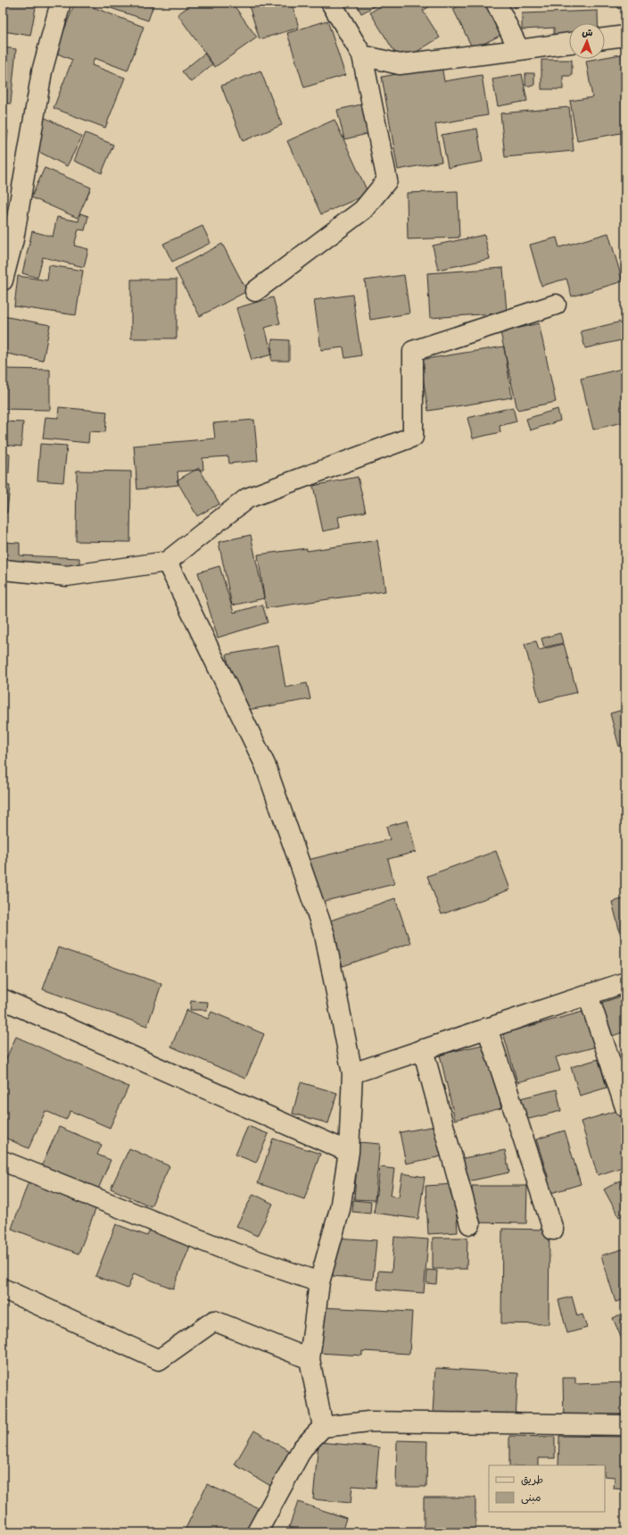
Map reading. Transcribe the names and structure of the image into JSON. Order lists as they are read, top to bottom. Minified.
{"legend":["طريق","مبنى"],"north":"top"}
